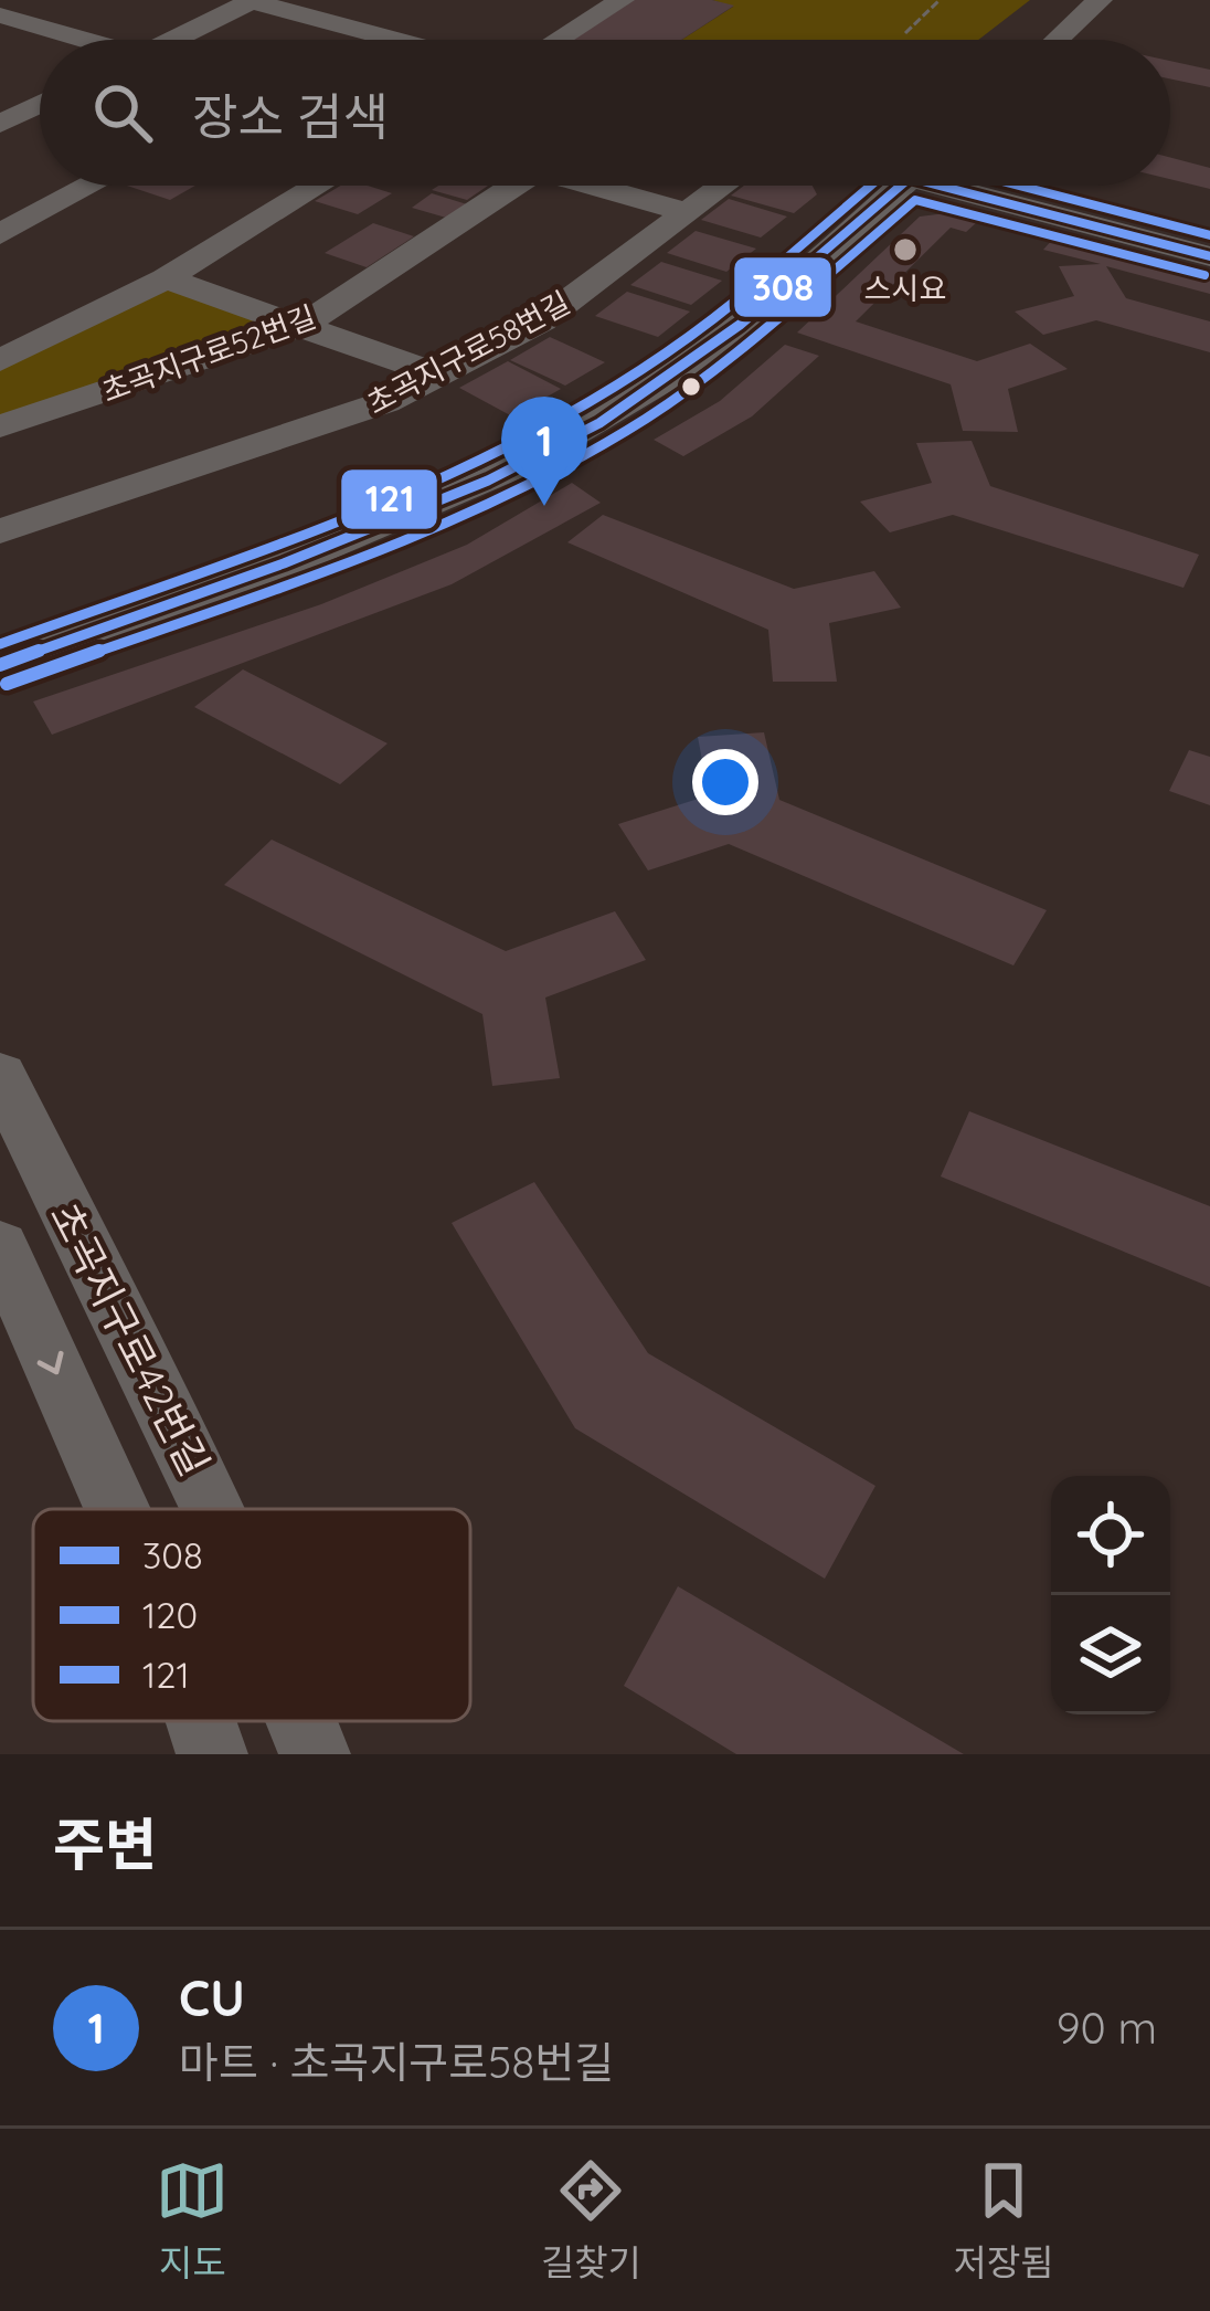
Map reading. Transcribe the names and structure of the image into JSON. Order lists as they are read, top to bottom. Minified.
{"streets":{"street":["초곡지구로58번길","초곡지구로52번길","초곡지구로42번길"]},"crossings":[["초곡지구로58번길","초곡지구로52번길"]],"places":["스시요"],"lines":["transit line 308","transit line 121","transit line 120"],"legend":["308","120","121"],"page":{"search":"장소 검색","pins":"1","heading":"주변","list":[{"mark":"1","name":"CU","note":"마트 · 초곡지구로58번길","value":"90 m"}],"nav":["지도","길찾기","저장됨"]}}
